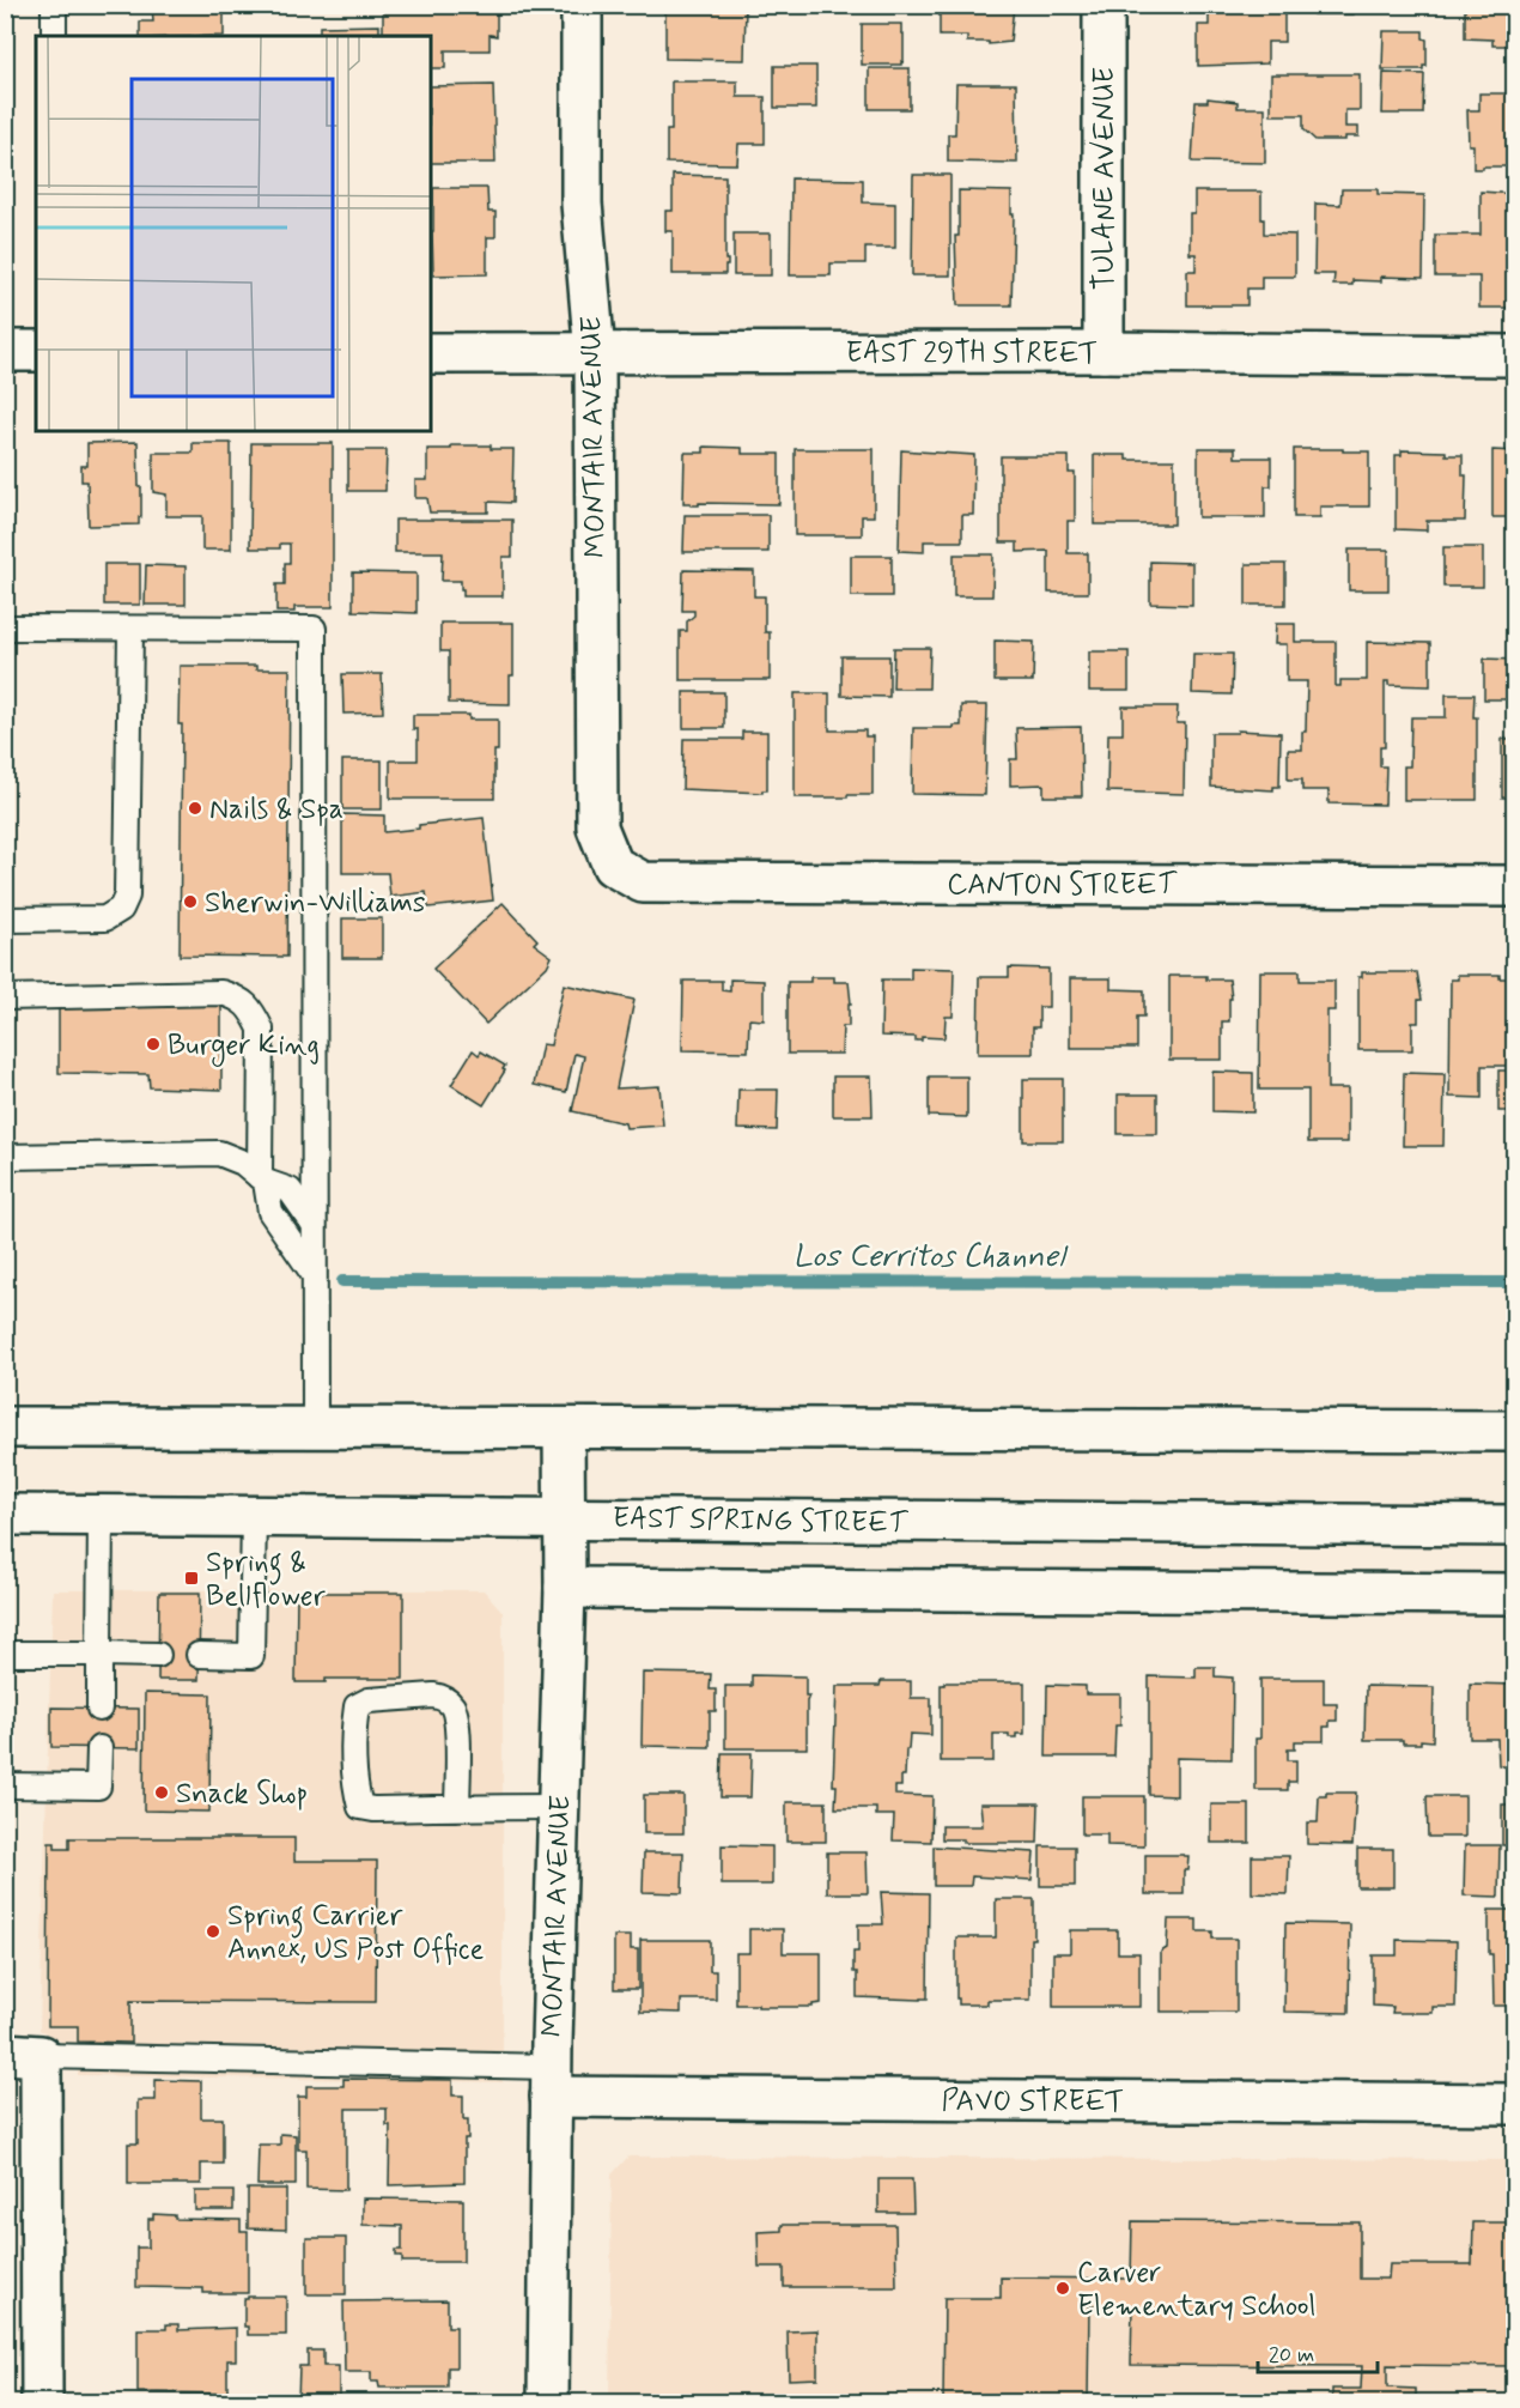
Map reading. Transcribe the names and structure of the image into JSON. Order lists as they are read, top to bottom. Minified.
{"streets":{"street":["TULANE AVENUE","EAST 29TH STREET","MONTAIR AVENUE","CANTON STREET","EAST SPRING STREET","PAVO STREET"]},"crossings":[["TULANE AVENUE","EAST 29TH STREET"],["EAST 29TH STREET","MONTAIR AVENUE"],["MONTAIR AVENUE","CANTON STREET"],["MONTAIR AVENUE","EAST SPRING STREET"],["MONTAIR AVENUE","PAVO STREET"]],"water":["Los Cerritos Channel"],"places":{"other":["Nails & Spa","Sherwin-Williams","Burger King","Snack Shop","Spring Carrier Annex, US Post Office","Carver Elementary School"],"transit":["Spring & Bellflower"]},"scale_bar":"20 m"}
